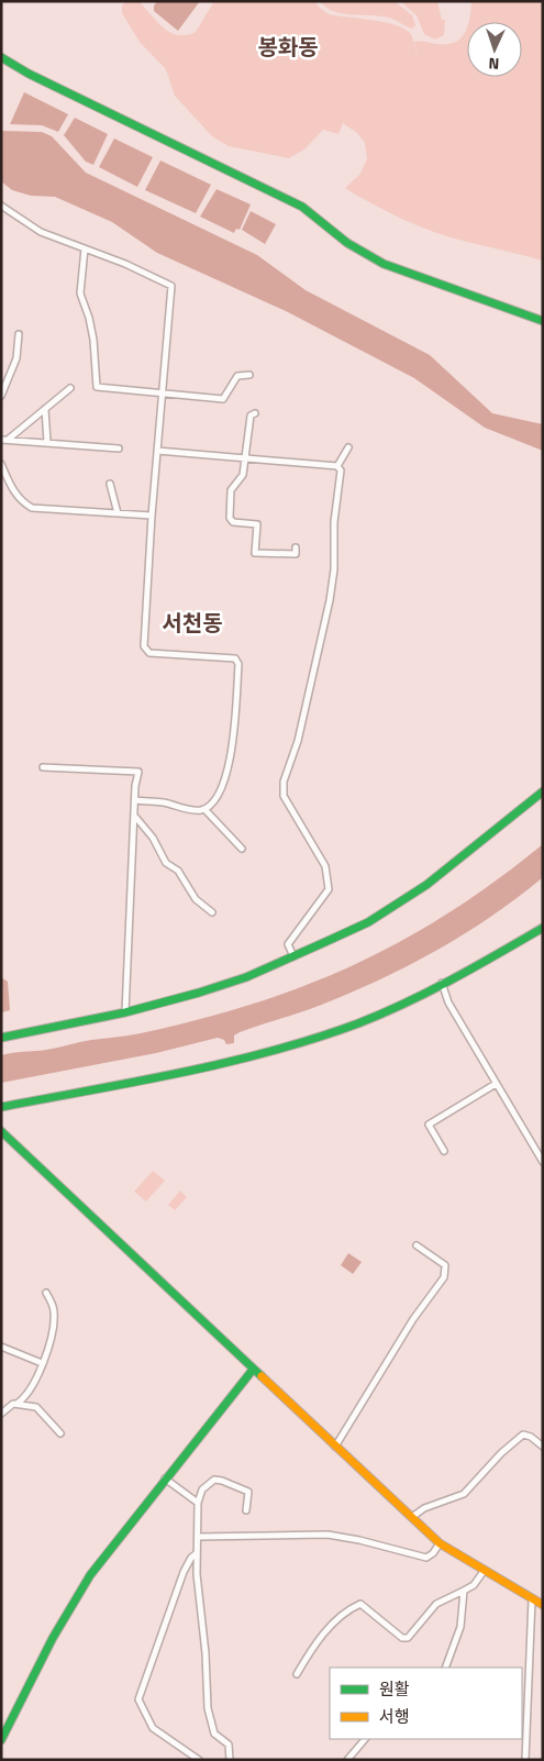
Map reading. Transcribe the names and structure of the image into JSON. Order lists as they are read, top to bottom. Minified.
{"districts":["봉화동","서천동"],"legend":["원활","서행"],"north":"bottom"}
